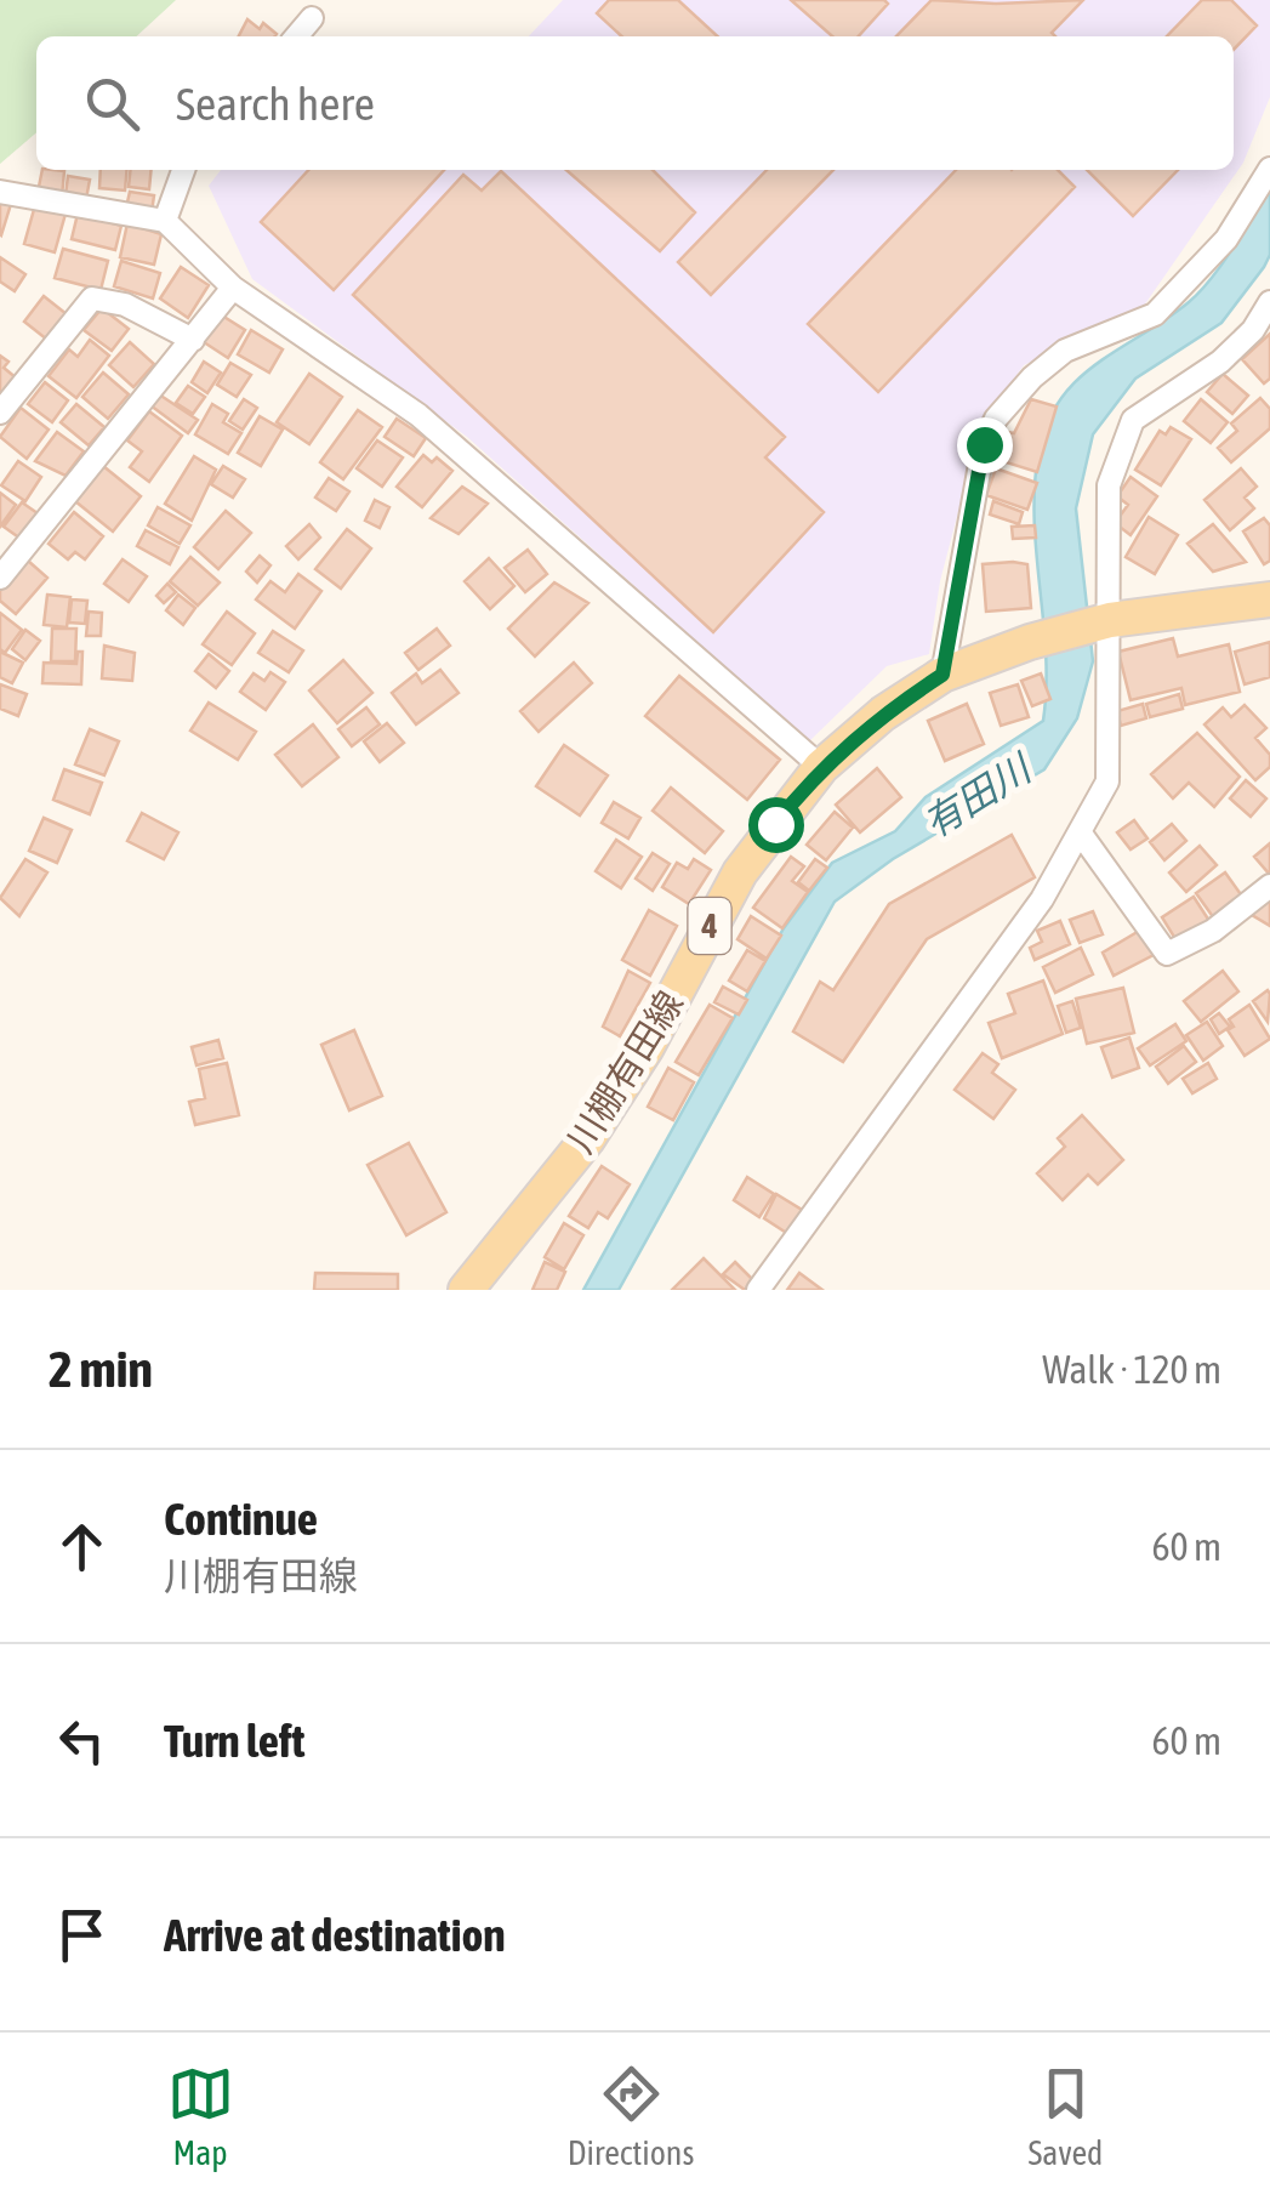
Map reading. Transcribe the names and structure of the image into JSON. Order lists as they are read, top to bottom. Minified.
{"streets":{"main road":["4","川棚有田線"]},"water":["有田川"],"page":{"search":"Search here","heading":["2 min","Walk · 120 m"],"list":[["Continue","川棚有田線","60 m"],["Turn left","60 m"],"Arrive at destination"],"nav":["Map","Directions","Saved"]}}
